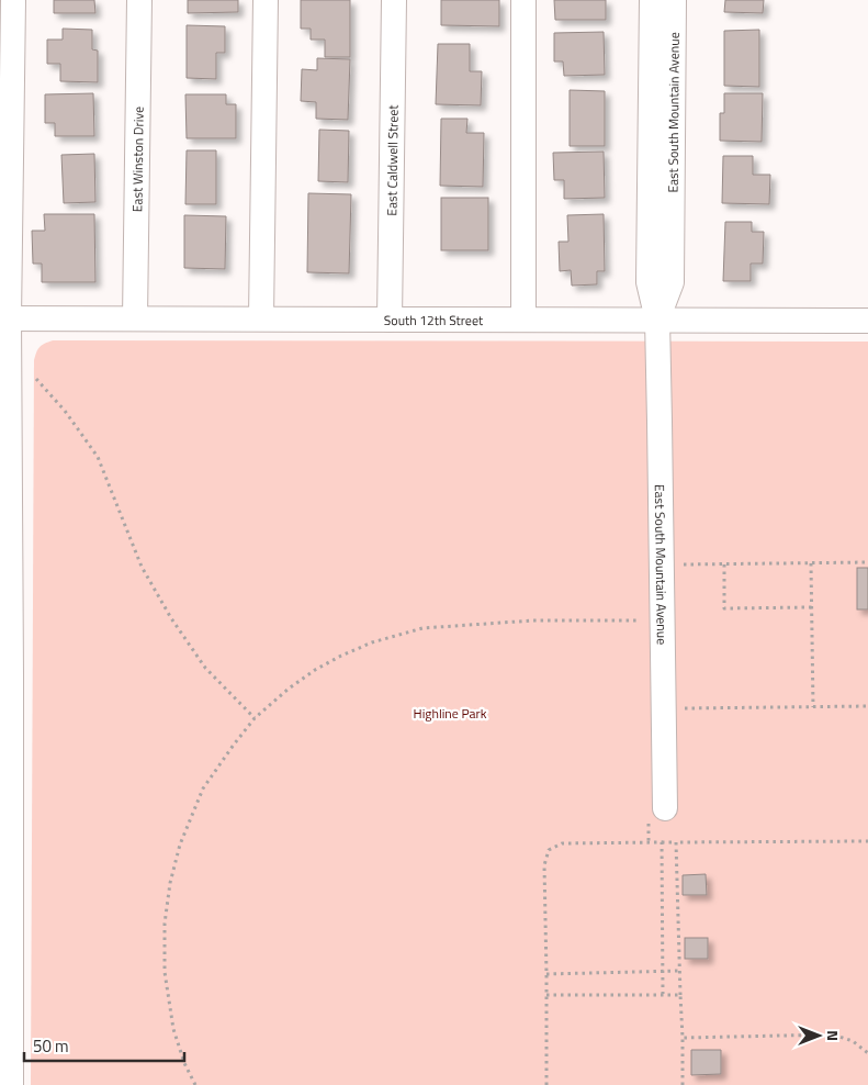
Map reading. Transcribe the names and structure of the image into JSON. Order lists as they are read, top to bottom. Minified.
{"streets":{"street":["East South Mountain Avenue","East Winston Drive","East Caldwell Street","South 12th Street"]},"crossings":[["East South Mountain Avenue","South 12th Street"],["East Winston Drive","South 12th Street"],["East Caldwell Street","South 12th Street"]],"parks":["Highline Park"],"scale_bar":"50 m","north":"right"}
